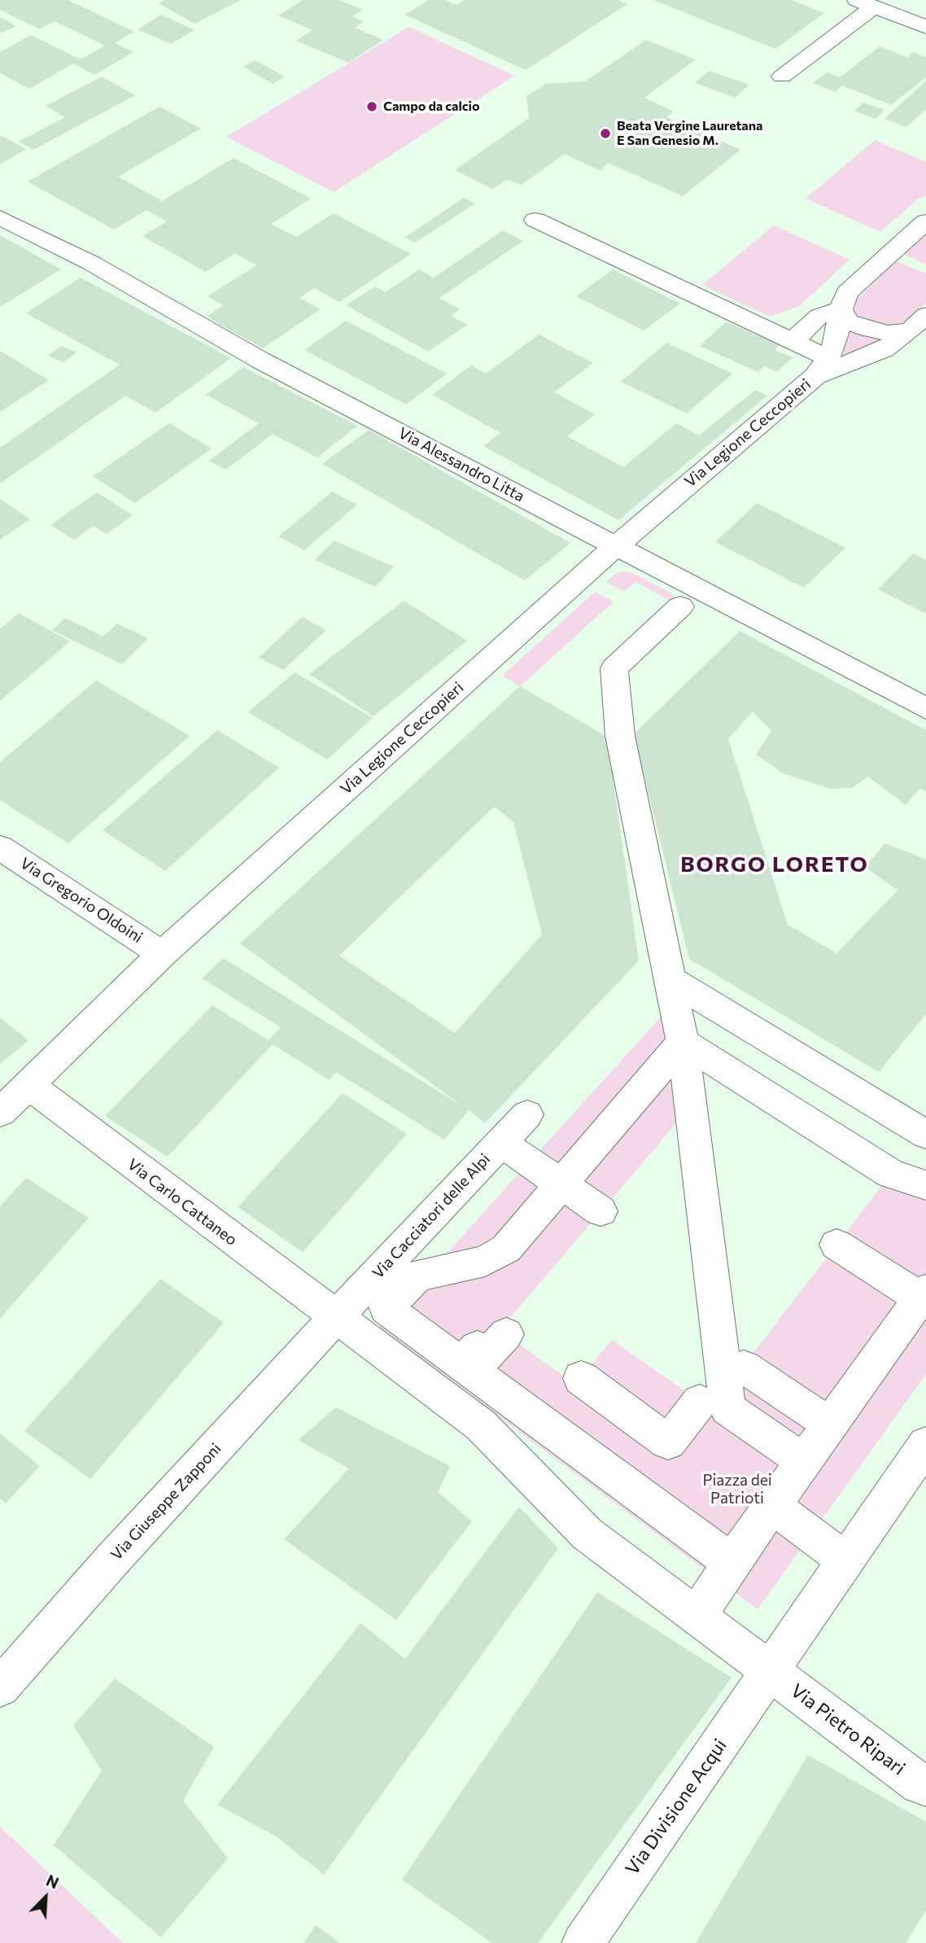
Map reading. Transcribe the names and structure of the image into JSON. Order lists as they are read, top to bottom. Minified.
{"streets":{"street":["Via Legione Ceccopieri","Via Alessandro Litta","Via Gregorio Oldoini","Via Carlo Cattaneo","Via Cacciatori delle Alpi","Via Giuseppe Zapponi","Via Pietro Ripari","Via Divisione Acqui"]},"crossings":[["Via Legione Ceccopieri","Via Alessandro Litta"],["Via Legione Ceccopieri","Via Gregorio Oldoini"],["Via Legione Ceccopieri","Via Carlo Cattaneo"],["Via Carlo Cattaneo","Via Cacciatori delle Alpi"],["Via Carlo Cattaneo","Via Giuseppe Zapponi"],["Via Cacciatori delle Alpi","Via Giuseppe Zapponi"],["Via Pietro Ripari","Via Divisione Acqui"]],"districts":["BORGO LORETO"],"parks":["Piazza dei Patrioti"],"places":["Campo da calcio","Beata Vergine Lauretana E San Genesio M."],"north":"top right"}
